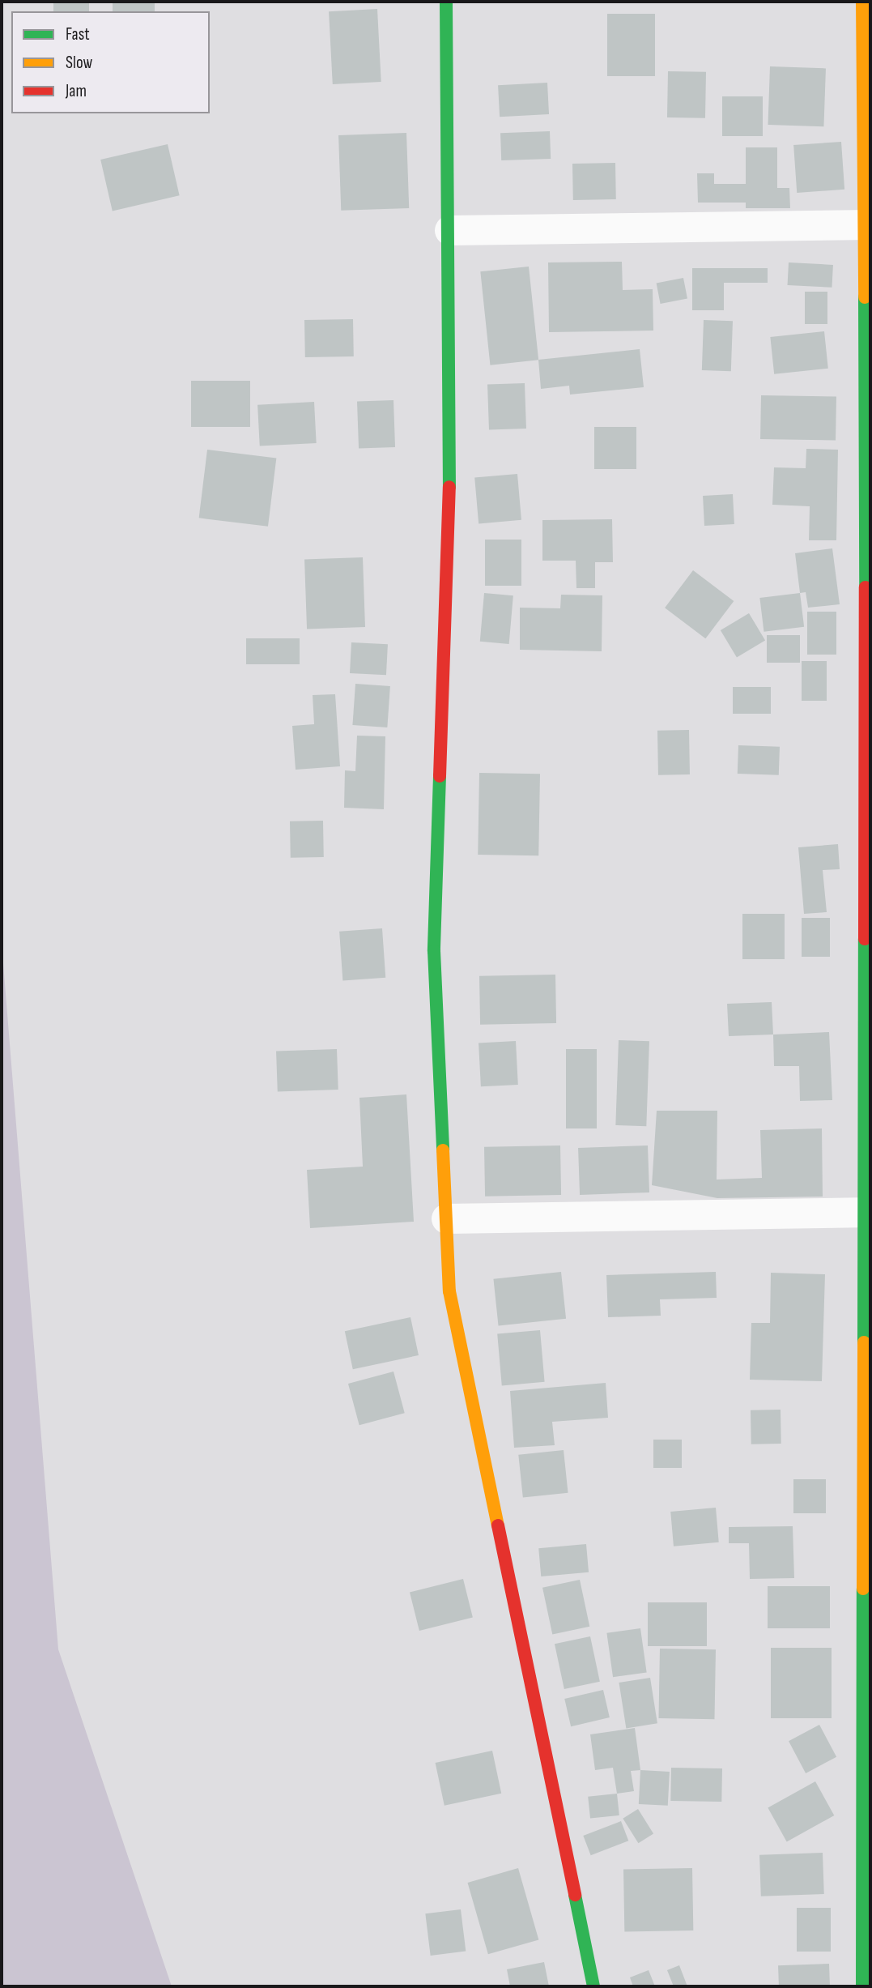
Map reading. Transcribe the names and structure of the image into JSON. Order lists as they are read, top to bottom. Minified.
{"legend":["Fast","Slow","Jam"]}
